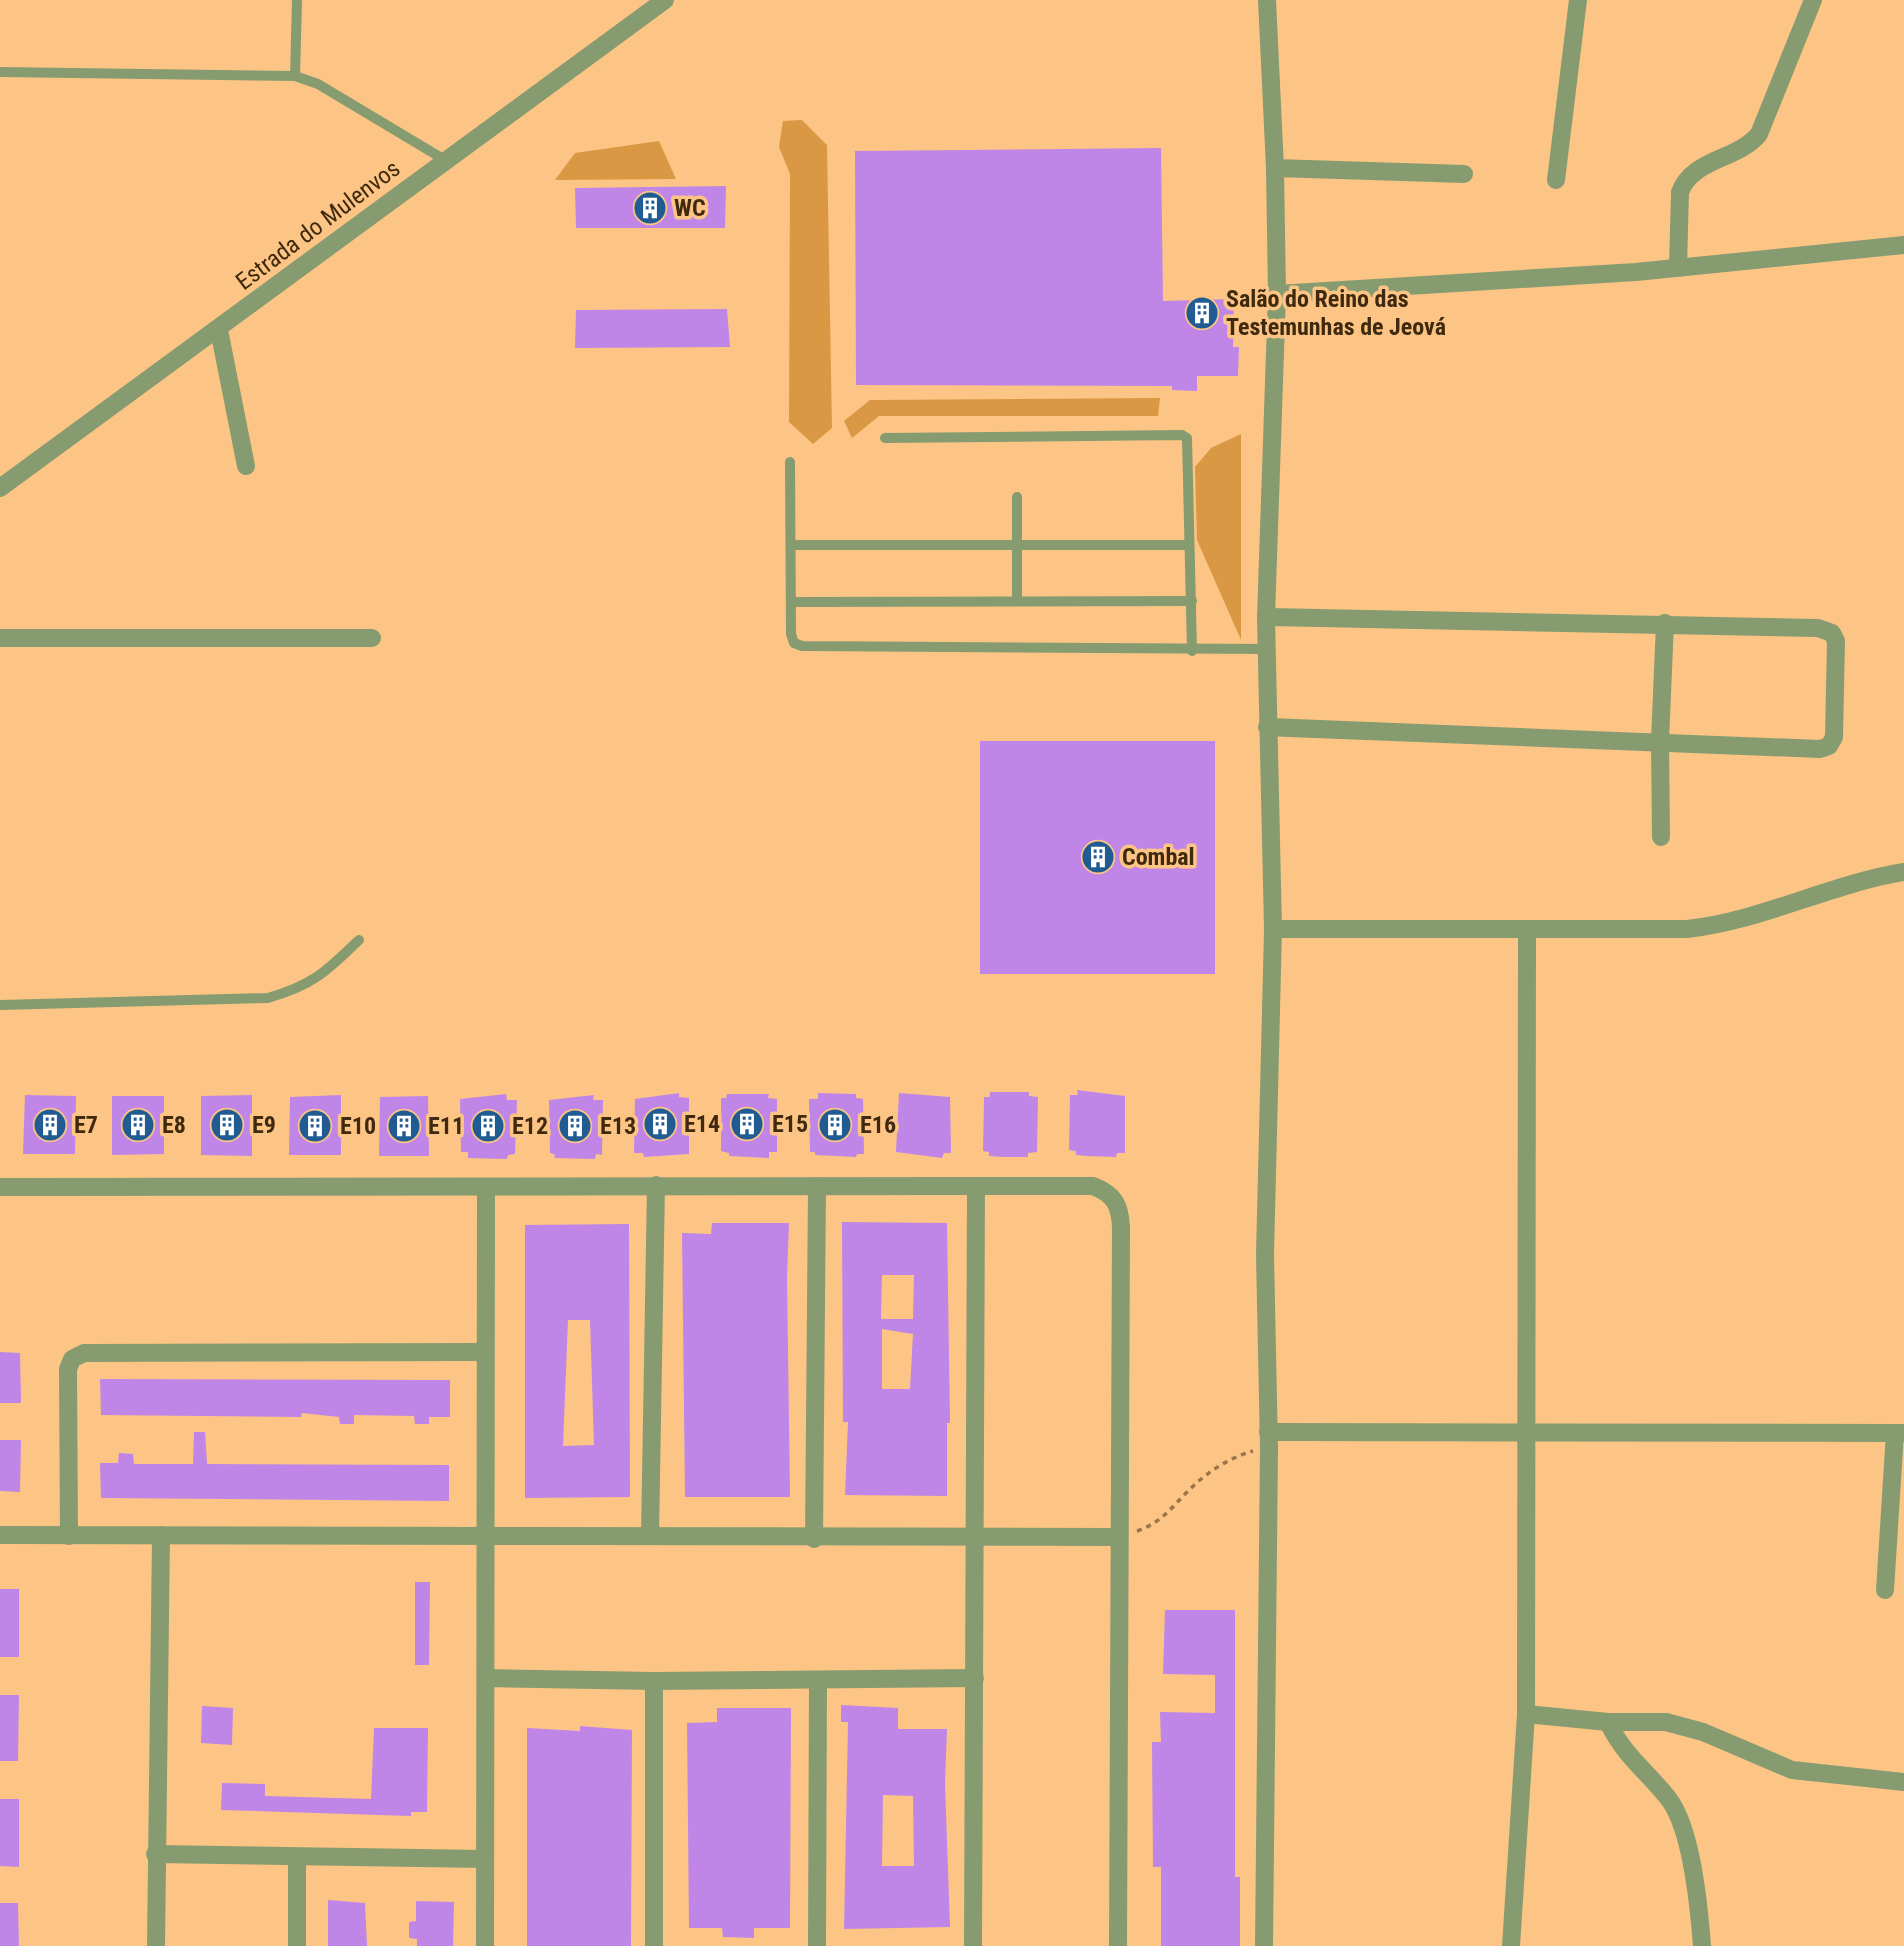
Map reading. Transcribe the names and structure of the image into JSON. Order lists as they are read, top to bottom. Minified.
{"streets":{"street":["Estrada do Mulenvos"]},"places":{"building":["WC","Salão do Reino das Testemunhas de Jeová","Combal","E14","E15","E7","E8","E9","E16","E10","E11","E12","E13"]}}
